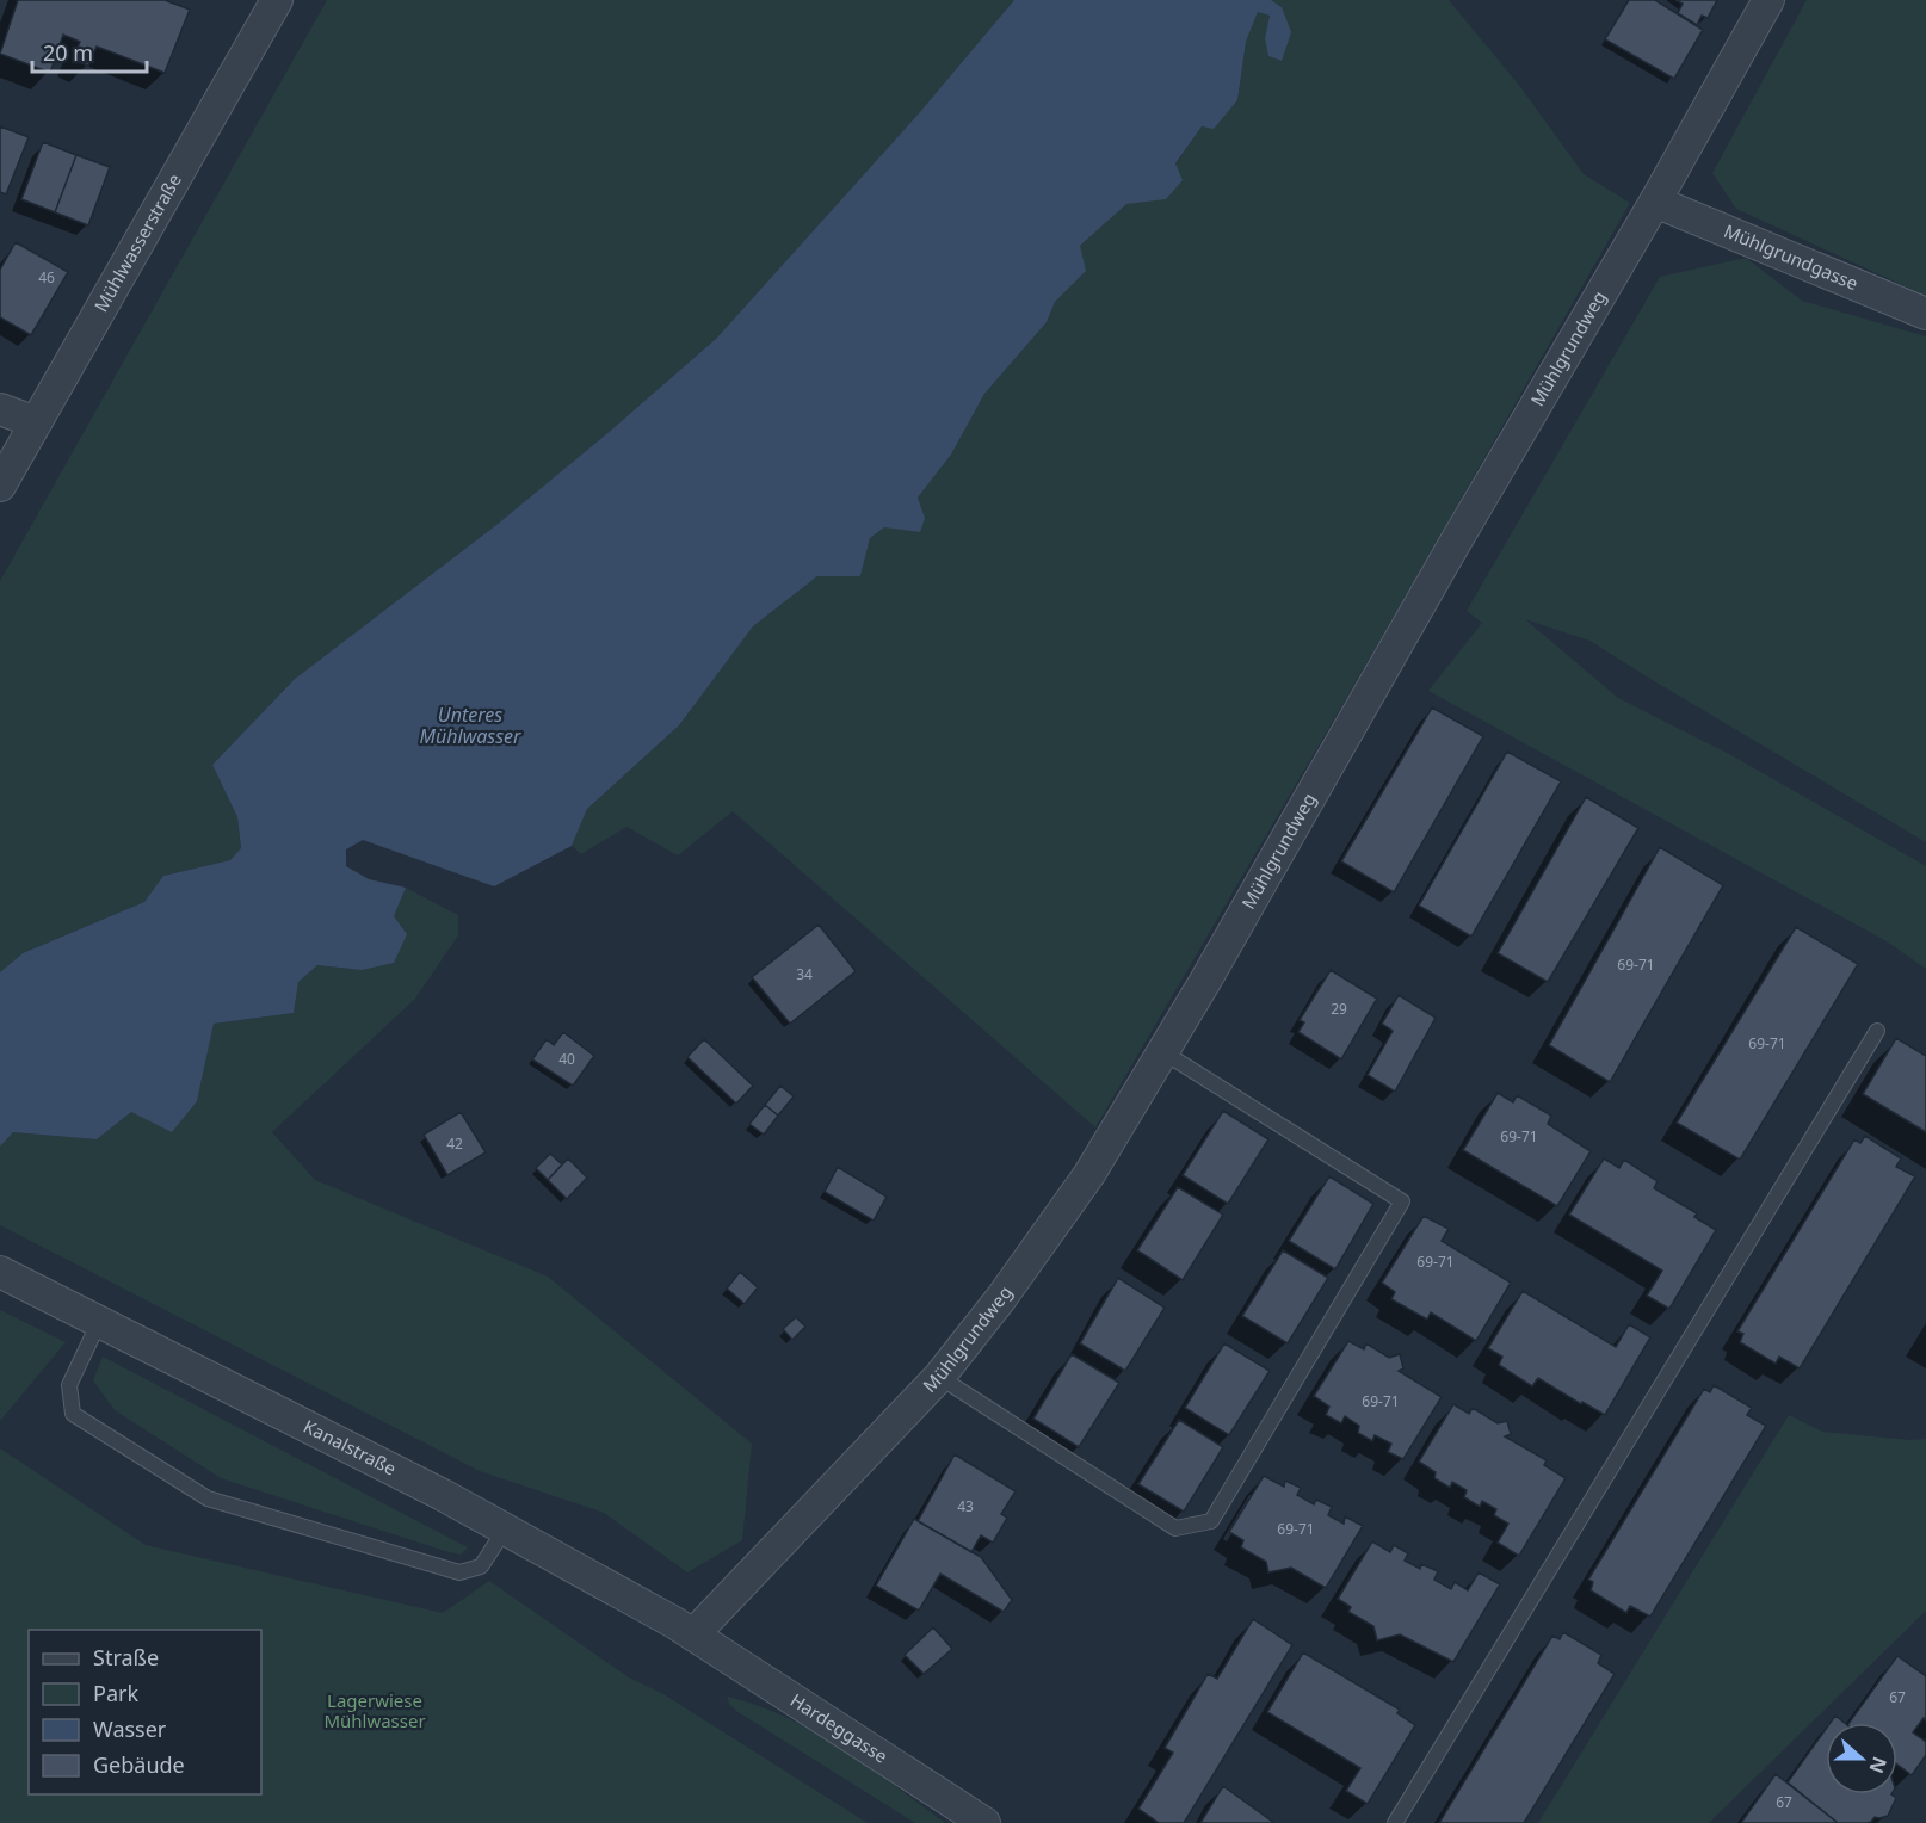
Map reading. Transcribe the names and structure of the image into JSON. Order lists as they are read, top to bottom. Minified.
{"streets":{"street":["Mühlwasserstraße","Mühlgrundgasse","Mühlgrundweg","Kanalstraße","Hardeggasse"]},"crossings":[["Mühlgrundgasse","Mühlgrundweg"],["Mühlgrundweg","Kanalstraße"],["Mühlgrundweg","Hardeggasse"],["Kanalstraße","Hardeggasse"]],"water":["Unteres Mühlwasser"],"parks":["Lagerwiese Mühlwasser"],"house_numbers":["46","69-71","34","29","69-71","40","69-71","42","69-71","69-71","43","69-71","67","67"],"legend":["Straße","Park","Wasser","Gebäude"],"scale_bar":"20 m","north":"right"}
